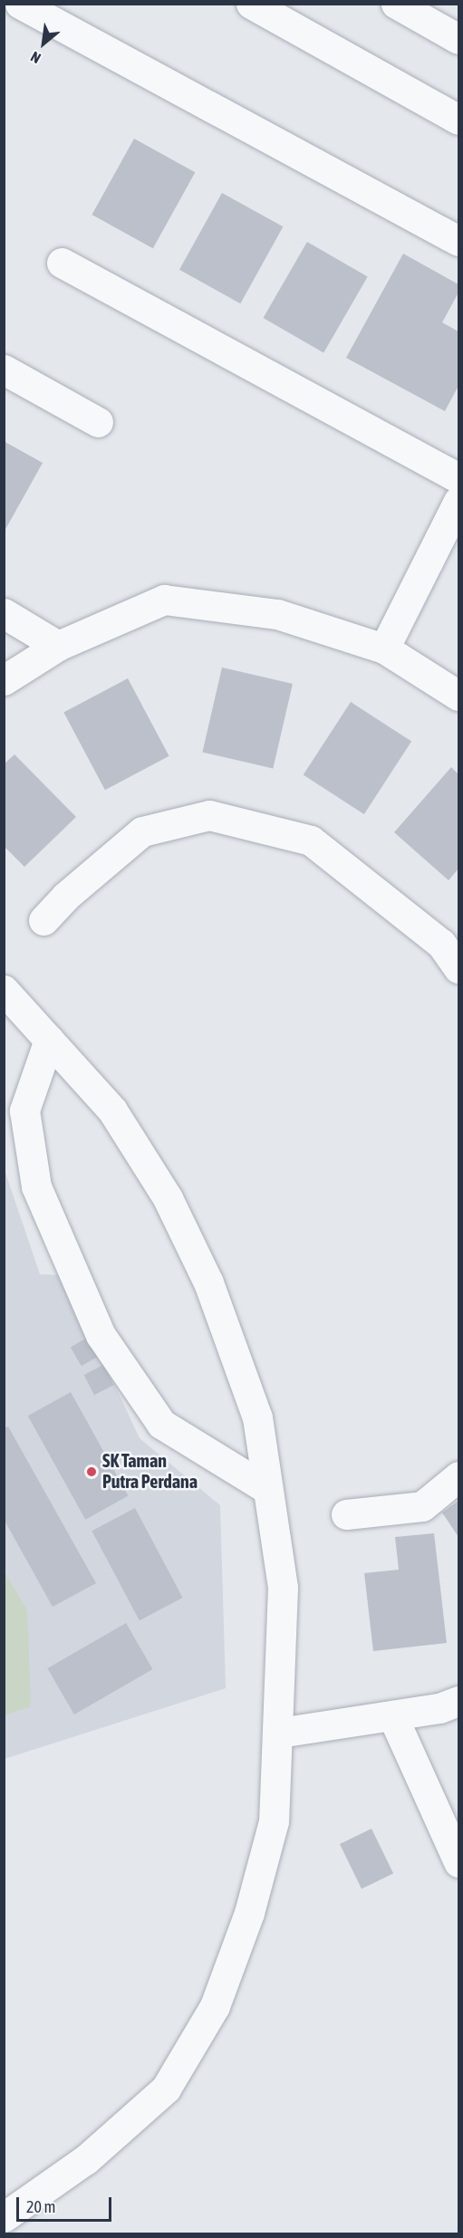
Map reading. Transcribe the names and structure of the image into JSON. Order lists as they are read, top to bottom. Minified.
{"places":["SK Taman Putra Perdana"],"scale_bar":"20 m","north":"bottom left"}
